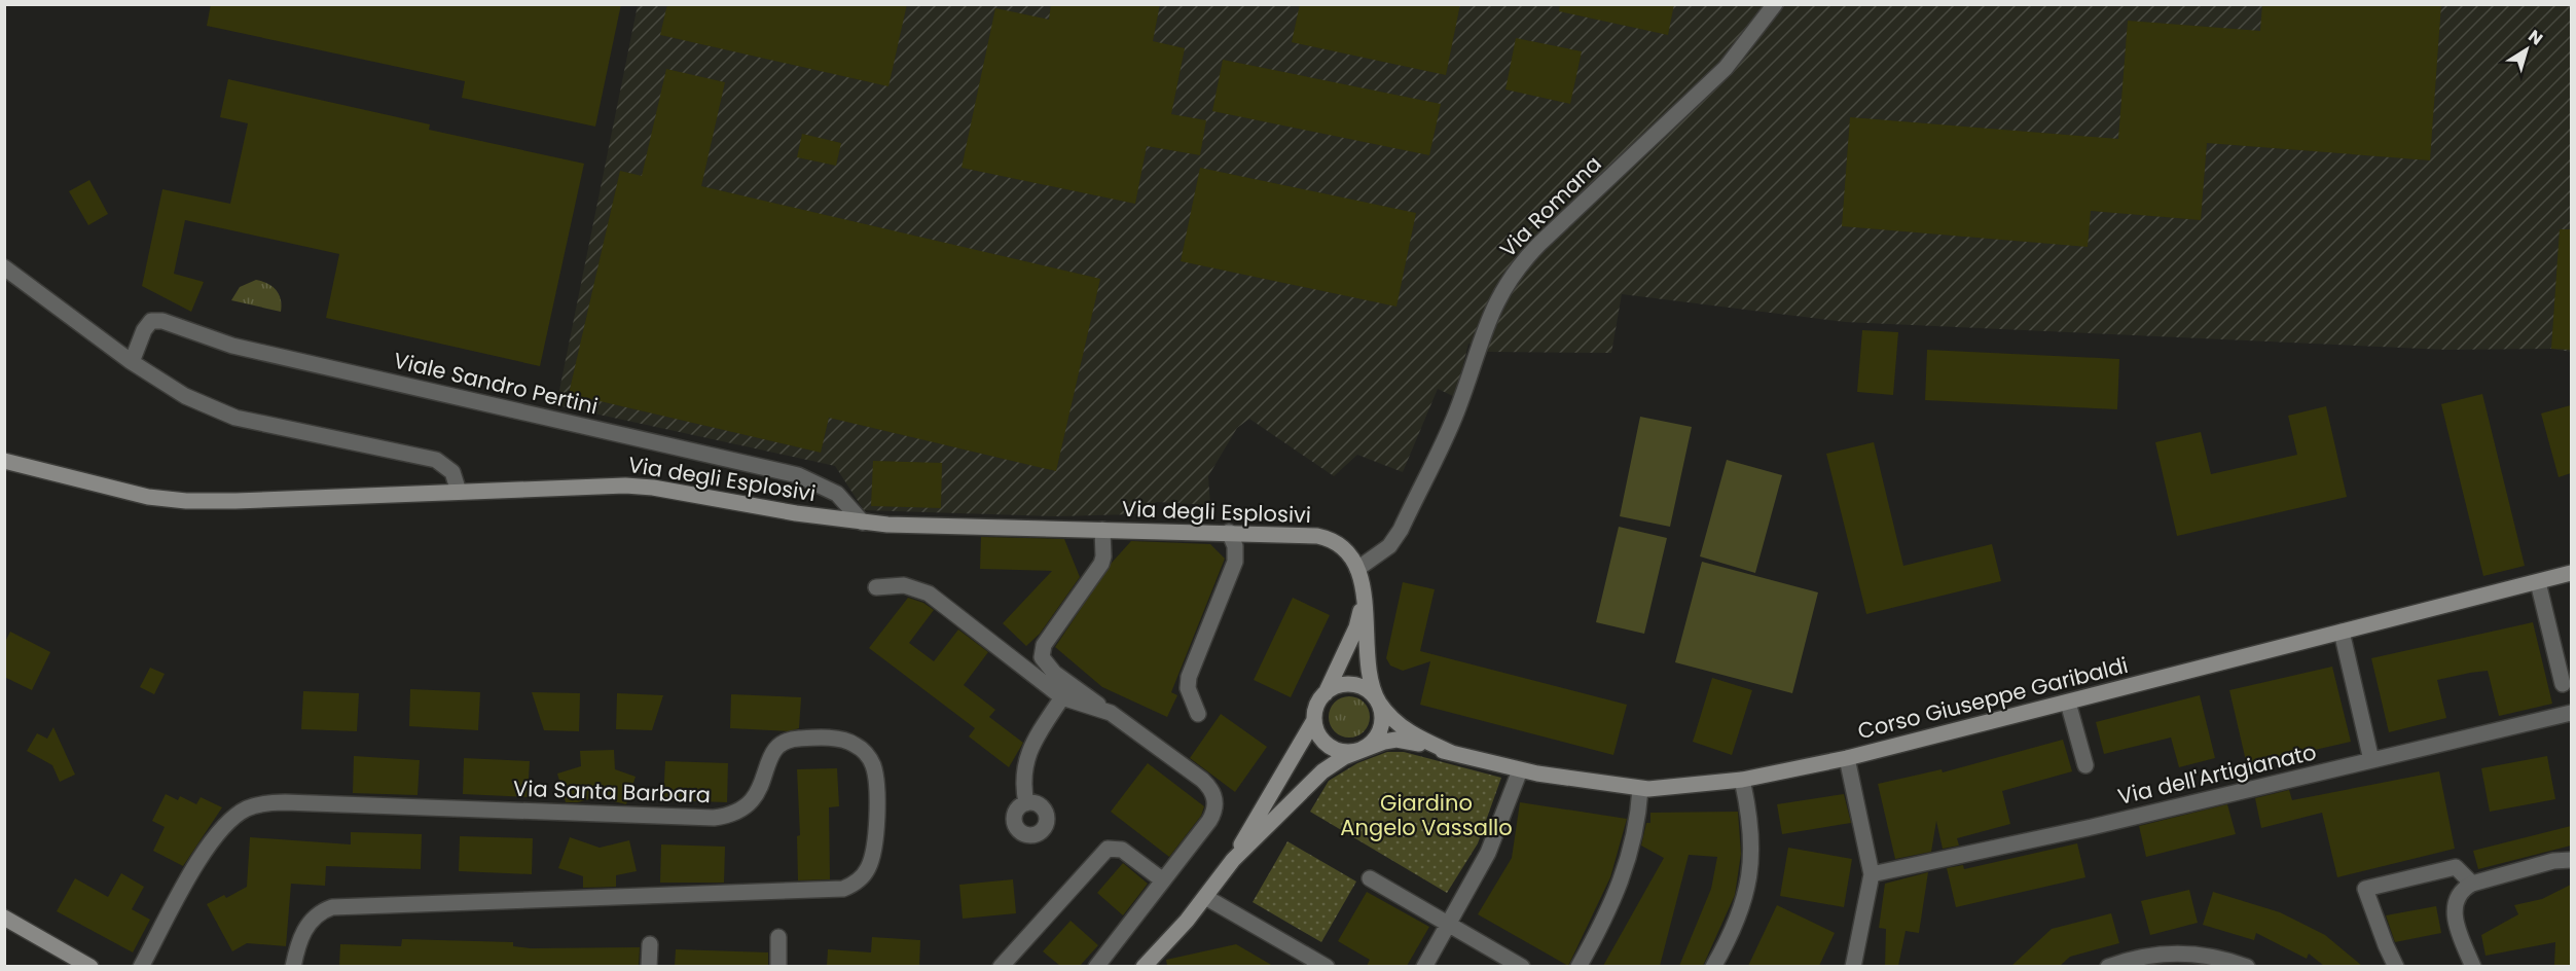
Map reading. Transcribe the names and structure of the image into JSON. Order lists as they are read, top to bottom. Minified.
{"streets":{"main road":["Via degli Esplosivi","Corso Giuseppe Garibaldi"],"street":["Via Romana","Viale Sandro Pertini","Via dell'Artigianato","Via Santa Barbara"]},"crossings":[["Via Romana","Via degli Esplosivi"],["Viale Sandro Pertini","Via degli Esplosivi"],["Via degli Esplosivi","Corso Giuseppe Garibaldi"]],"parks":["Giardino Angelo Vassallo"],"north":"top right"}
